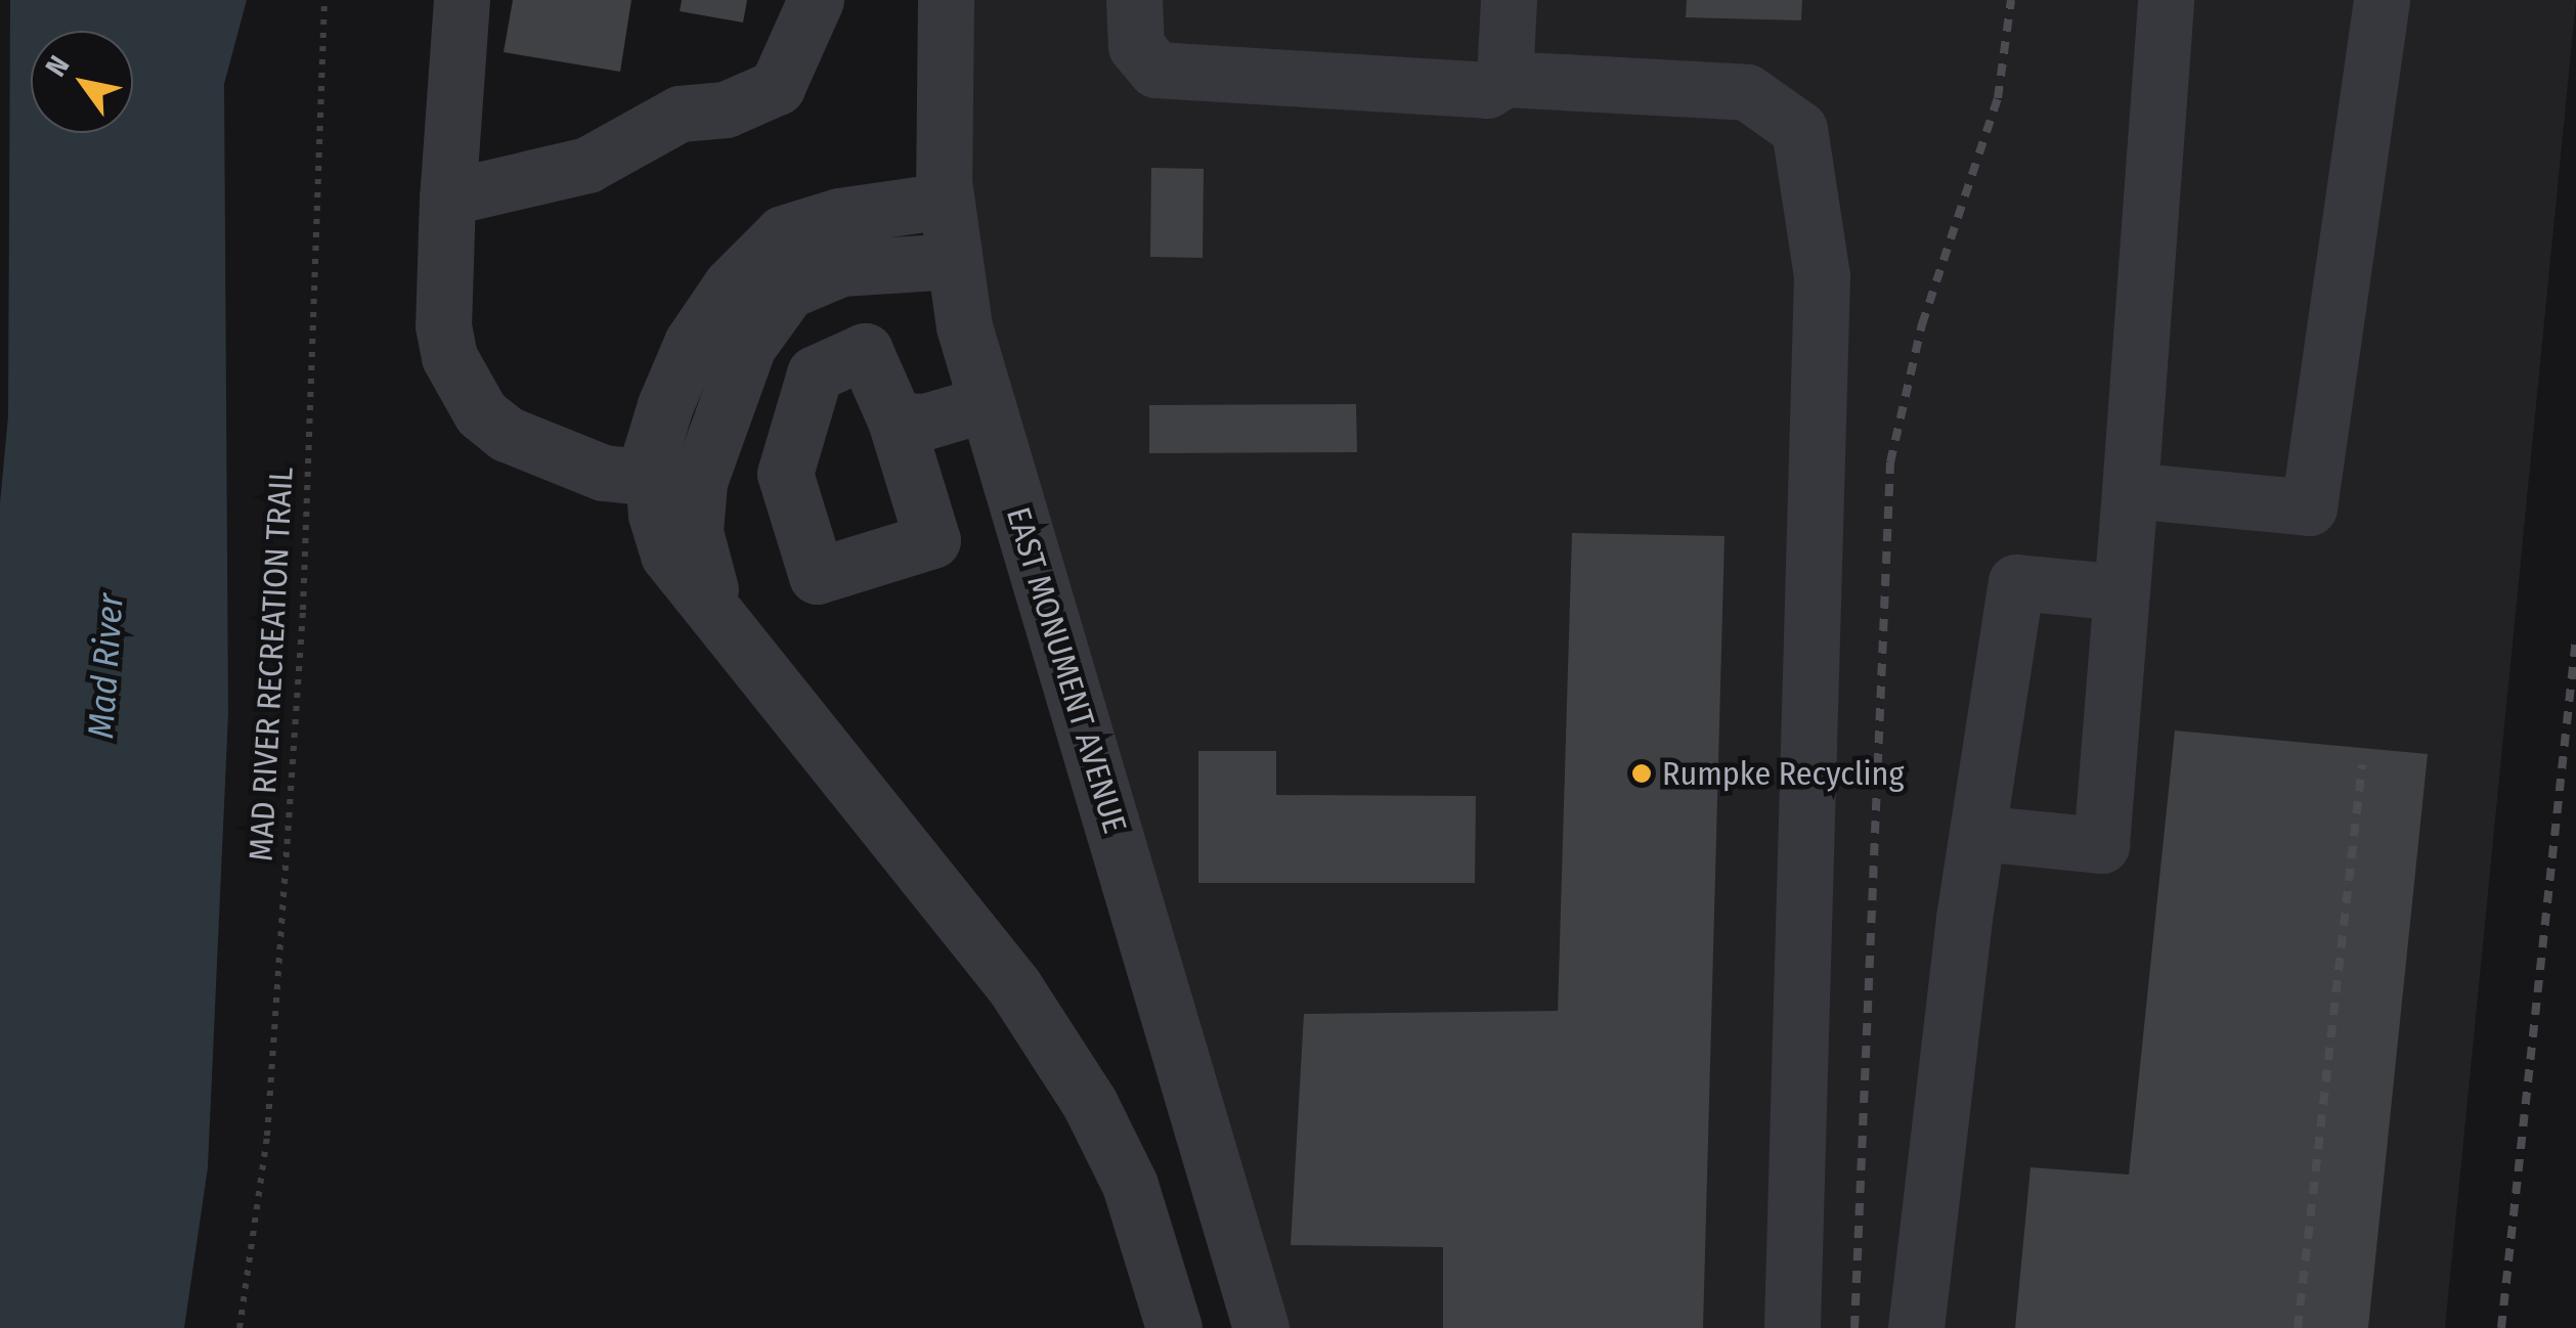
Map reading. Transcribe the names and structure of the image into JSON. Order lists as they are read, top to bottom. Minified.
{"streets":{"street":["EAST MONUMENT AVENUE"],"path":["MAD RIVER RECREATION TRAIL"]},"water":["Mad River"],"places":["Rumpke Recycling"],"north":"top left"}
